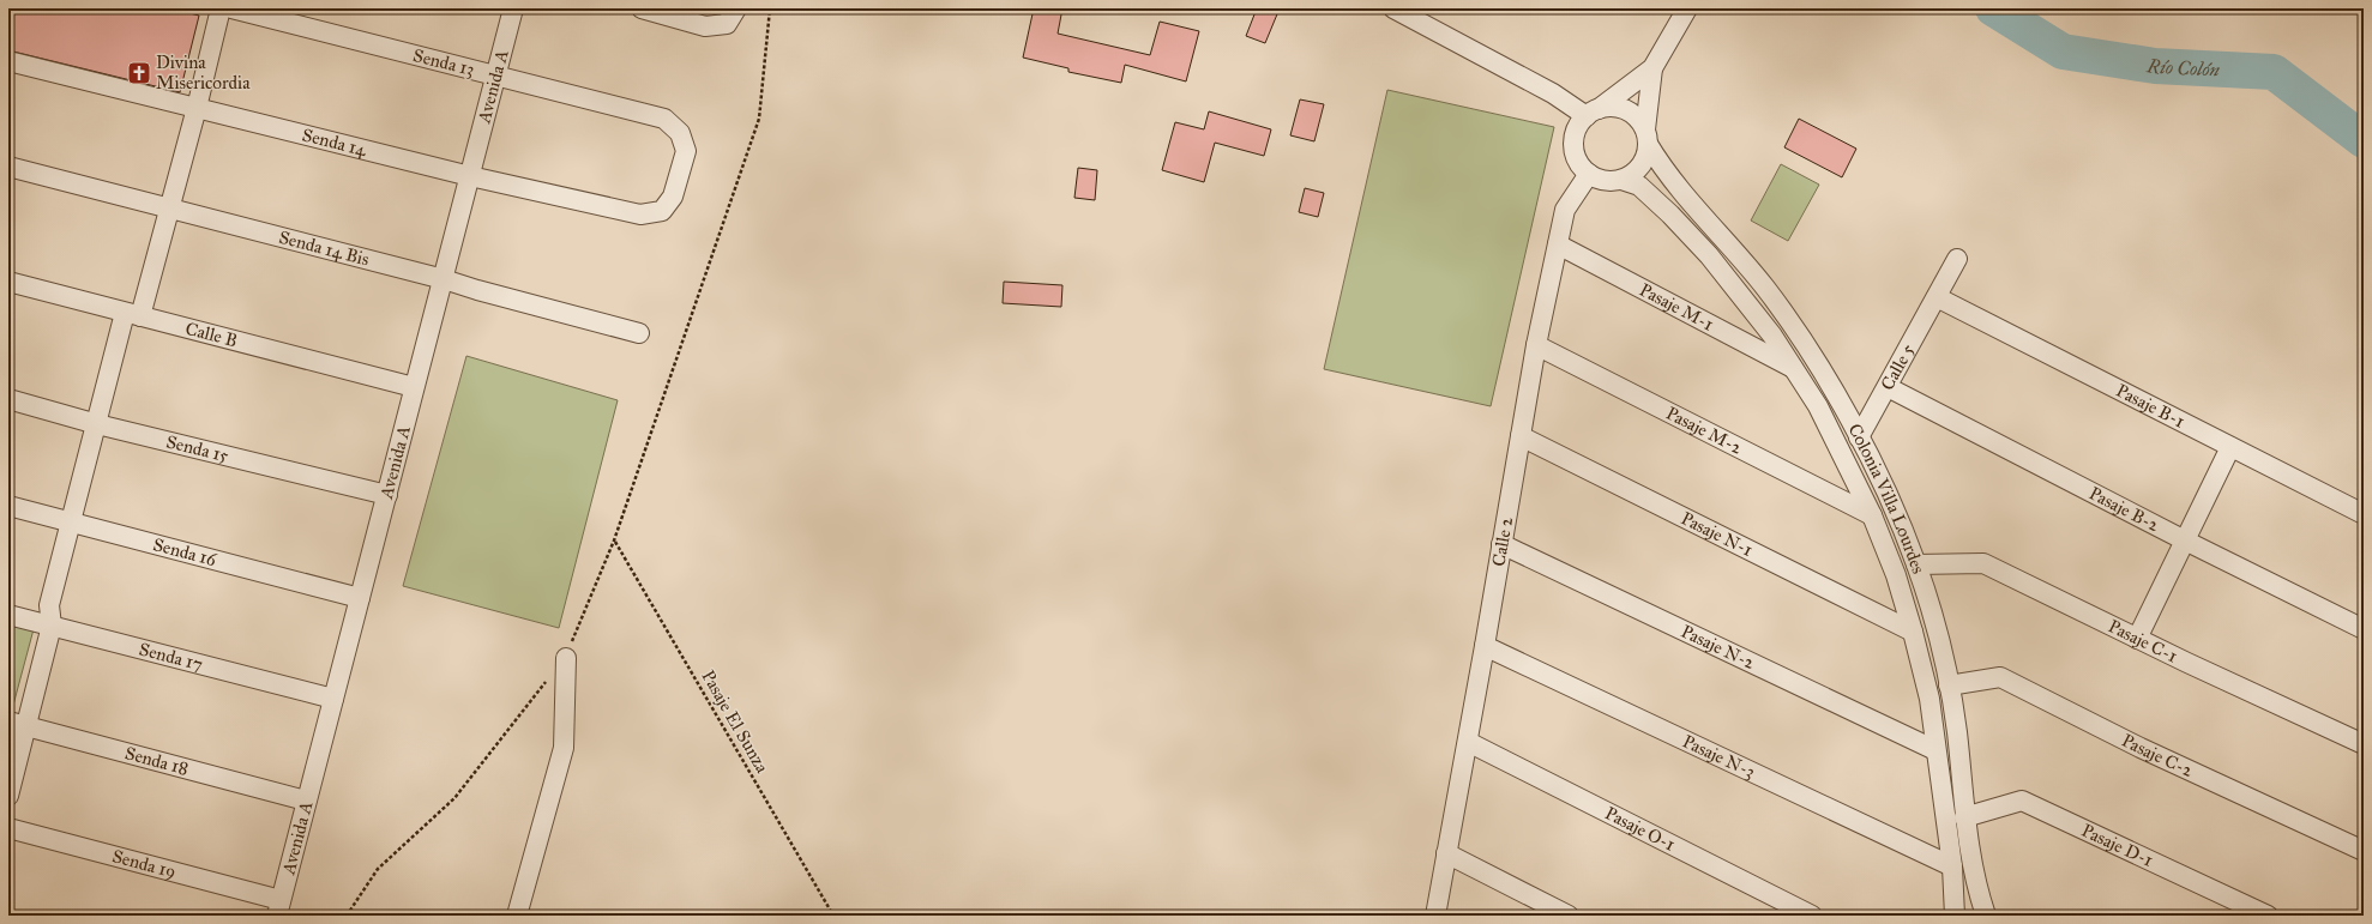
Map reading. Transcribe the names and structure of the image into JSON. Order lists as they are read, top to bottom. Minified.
{"streets":{"street":["Senda 13","Avenida A","Senda 14","Senda 14 Bis","Pasaje M-1","Calle B","Calle 5","Pasaje B-1","Pasaje M-2","Senda 15","Colonia Villa Lourdes","Pasaje B-2","Pasaje N-1","Calle 2","Senda 16","Pasaje C-1","Pasaje N-2","Senda 17","Pasaje C-2","Pasaje N-3","Senda 18","Pasaje O-1","Pasaje D-1","Senda 19"],"path":["Pasaje El Sunza"]},"crossings":[["Senda 13","Avenida A"],["Senda 13","Senda 14"],["Avenida A","Senda 14"],["Avenida A","Senda 14 Bis"],["Avenida A","Calle B"],["Avenida A","Senda 15"],["Avenida A","Senda 16"],["Avenida A","Senda 17"],["Avenida A","Senda 18"],["Avenida A","Senda 19"],["Pasaje M-1","Colonia Villa Lourdes"],["Pasaje M-1","Calle 2"],["Calle 5","Pasaje B-1"],["Calle 5","Colonia Villa Lourdes"],["Calle 5","Pasaje B-2"],["Pasaje M-2","Colonia Villa Lourdes"],["Pasaje M-2","Calle 2"],["Colonia Villa Lourdes","Pasaje N-1"],["Colonia Villa Lourdes","Calle 2"],["Colonia Villa Lourdes","Pasaje C-1"],["Colonia Villa Lourdes","Pasaje N-2"],["Colonia Villa Lourdes","Pasaje C-2"],["Colonia Villa Lourdes","Pasaje N-3"],["Colonia Villa Lourdes","Pasaje D-1"],["Pasaje N-1","Calle 2"],["Calle 2","Pasaje N-2"],["Calle 2","Pasaje N-3"],["Calle 2","Pasaje O-1"]],"water":["Río Colón"],"places":{"church":["Divina Misericordia"]}}
